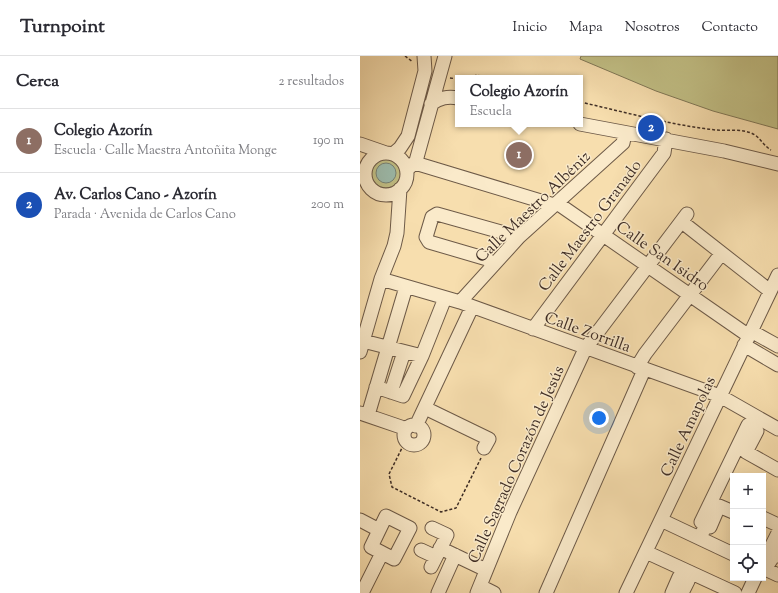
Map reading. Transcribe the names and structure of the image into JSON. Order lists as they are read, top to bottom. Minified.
{"streets":{"street":["Calle Maestro Albéniz","Calle Maestro Granado","Calle San Isidro","Calle Zorrilla","Calle Amapolas","Calle Sagrado Corazón de Jesús"]},"crossings":[["Calle Maestro Albéniz","Calle San Isidro"],["Calle Maestro Albéniz","Calle Zorrilla"],["Calle Maestro Granado","Calle San Isidro"],["Calle Maestro Granado","Calle Zorrilla"],["Calle San Isidro","Calle Amapolas"],["Calle San Isidro","Calle Sagrado Corazón de Jesús"],["Calle Zorrilla","Calle Amapolas"],["Calle Zorrilla","Calle Sagrado Corazón de Jesús"]],"page":{"header":"Turnpoint","nav":["Inicio","Mapa","Nosotros","Contacto"],"heading":["Cerca","2 resultados"],"popup":["Colegio Azorín","Escuela"],"list":[{"mark":"1","name":"Colegio Azorín","note":"Escuela · Calle Maestra Antoñita Monge","value":"190 m"},{"mark":"2","name":"Av. Carlos Cano - Azorín","note":"Parada · Avenida de Carlos Cano","value":"200 m"}],"pins":["2","1"],"map_buttons":["+","−"]}}
